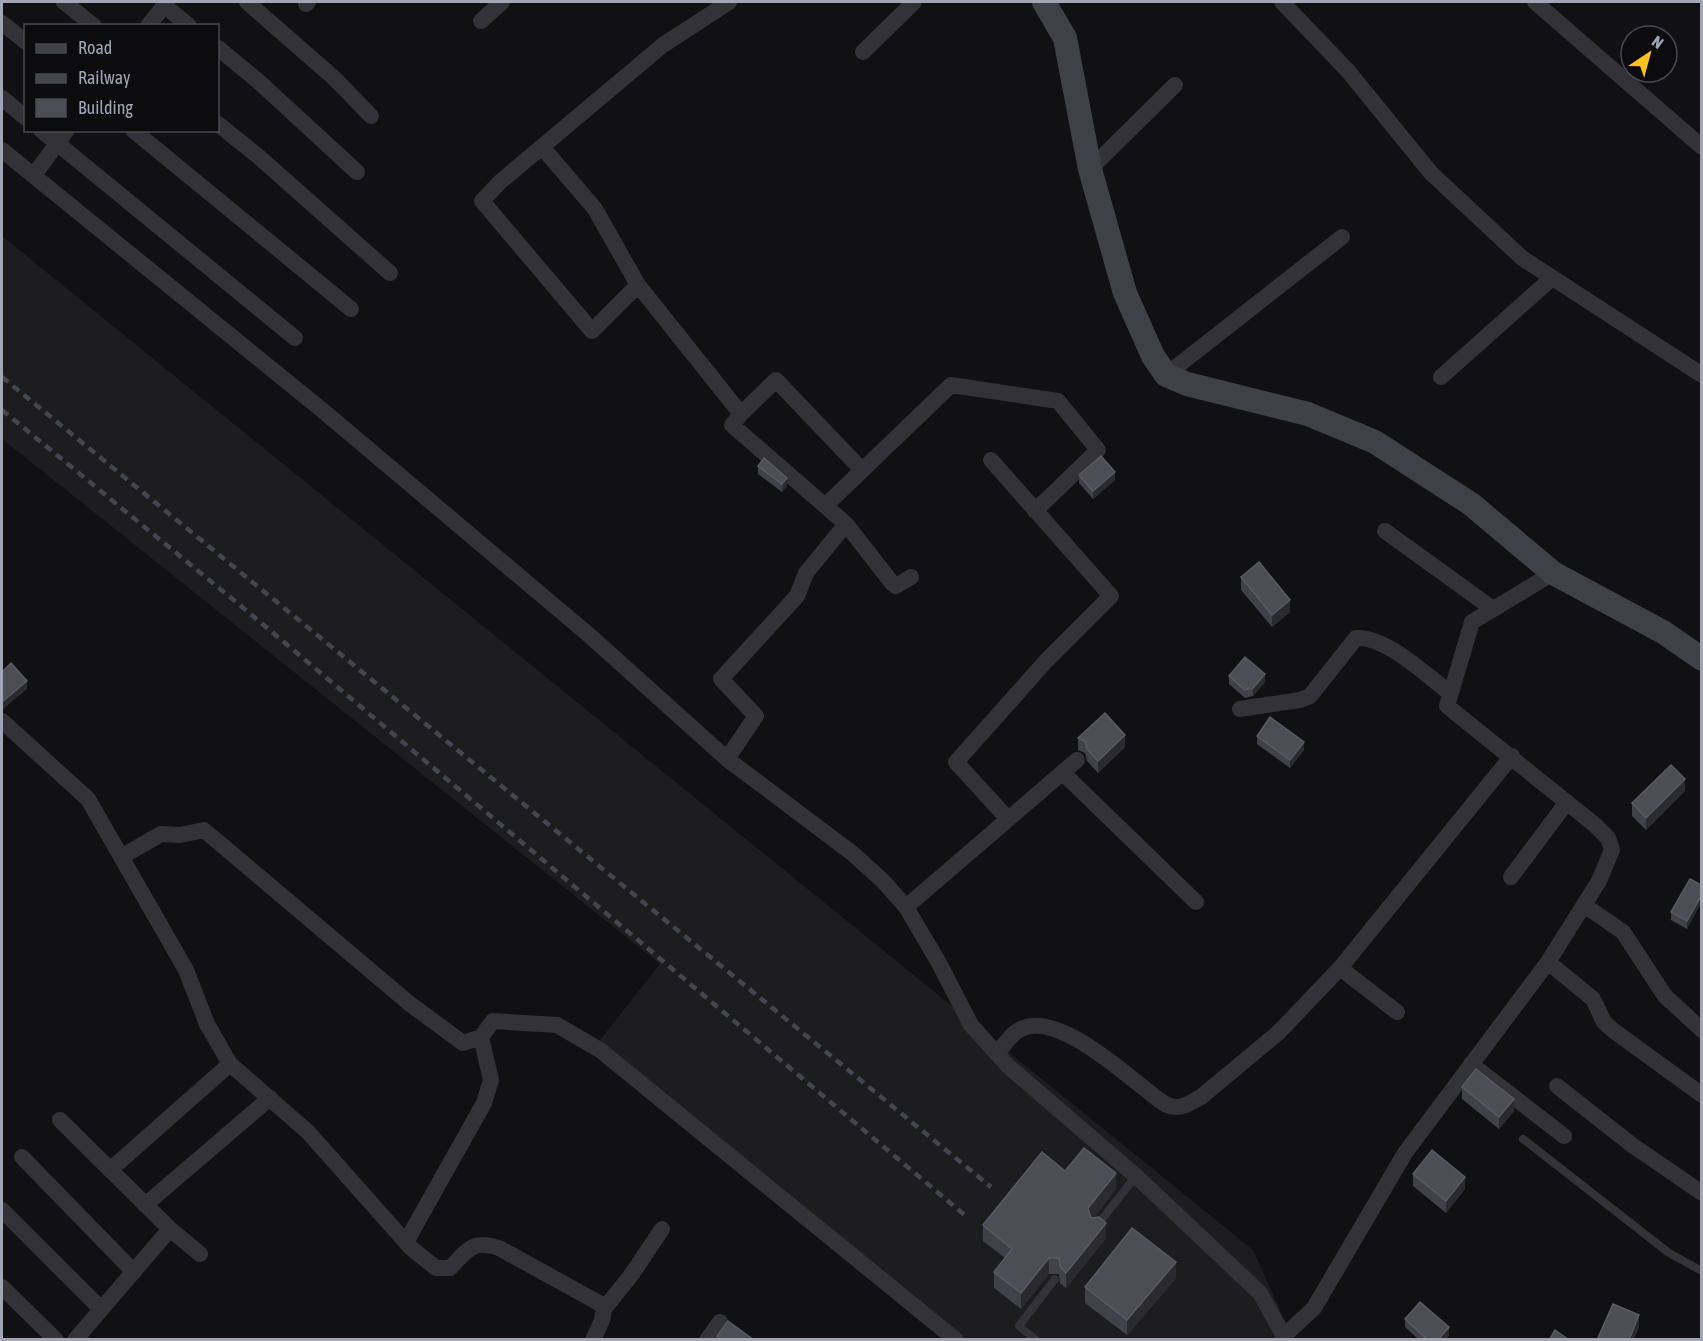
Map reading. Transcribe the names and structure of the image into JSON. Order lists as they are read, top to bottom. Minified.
{"legend":["Road","Railway","Building"],"north":"top right"}
